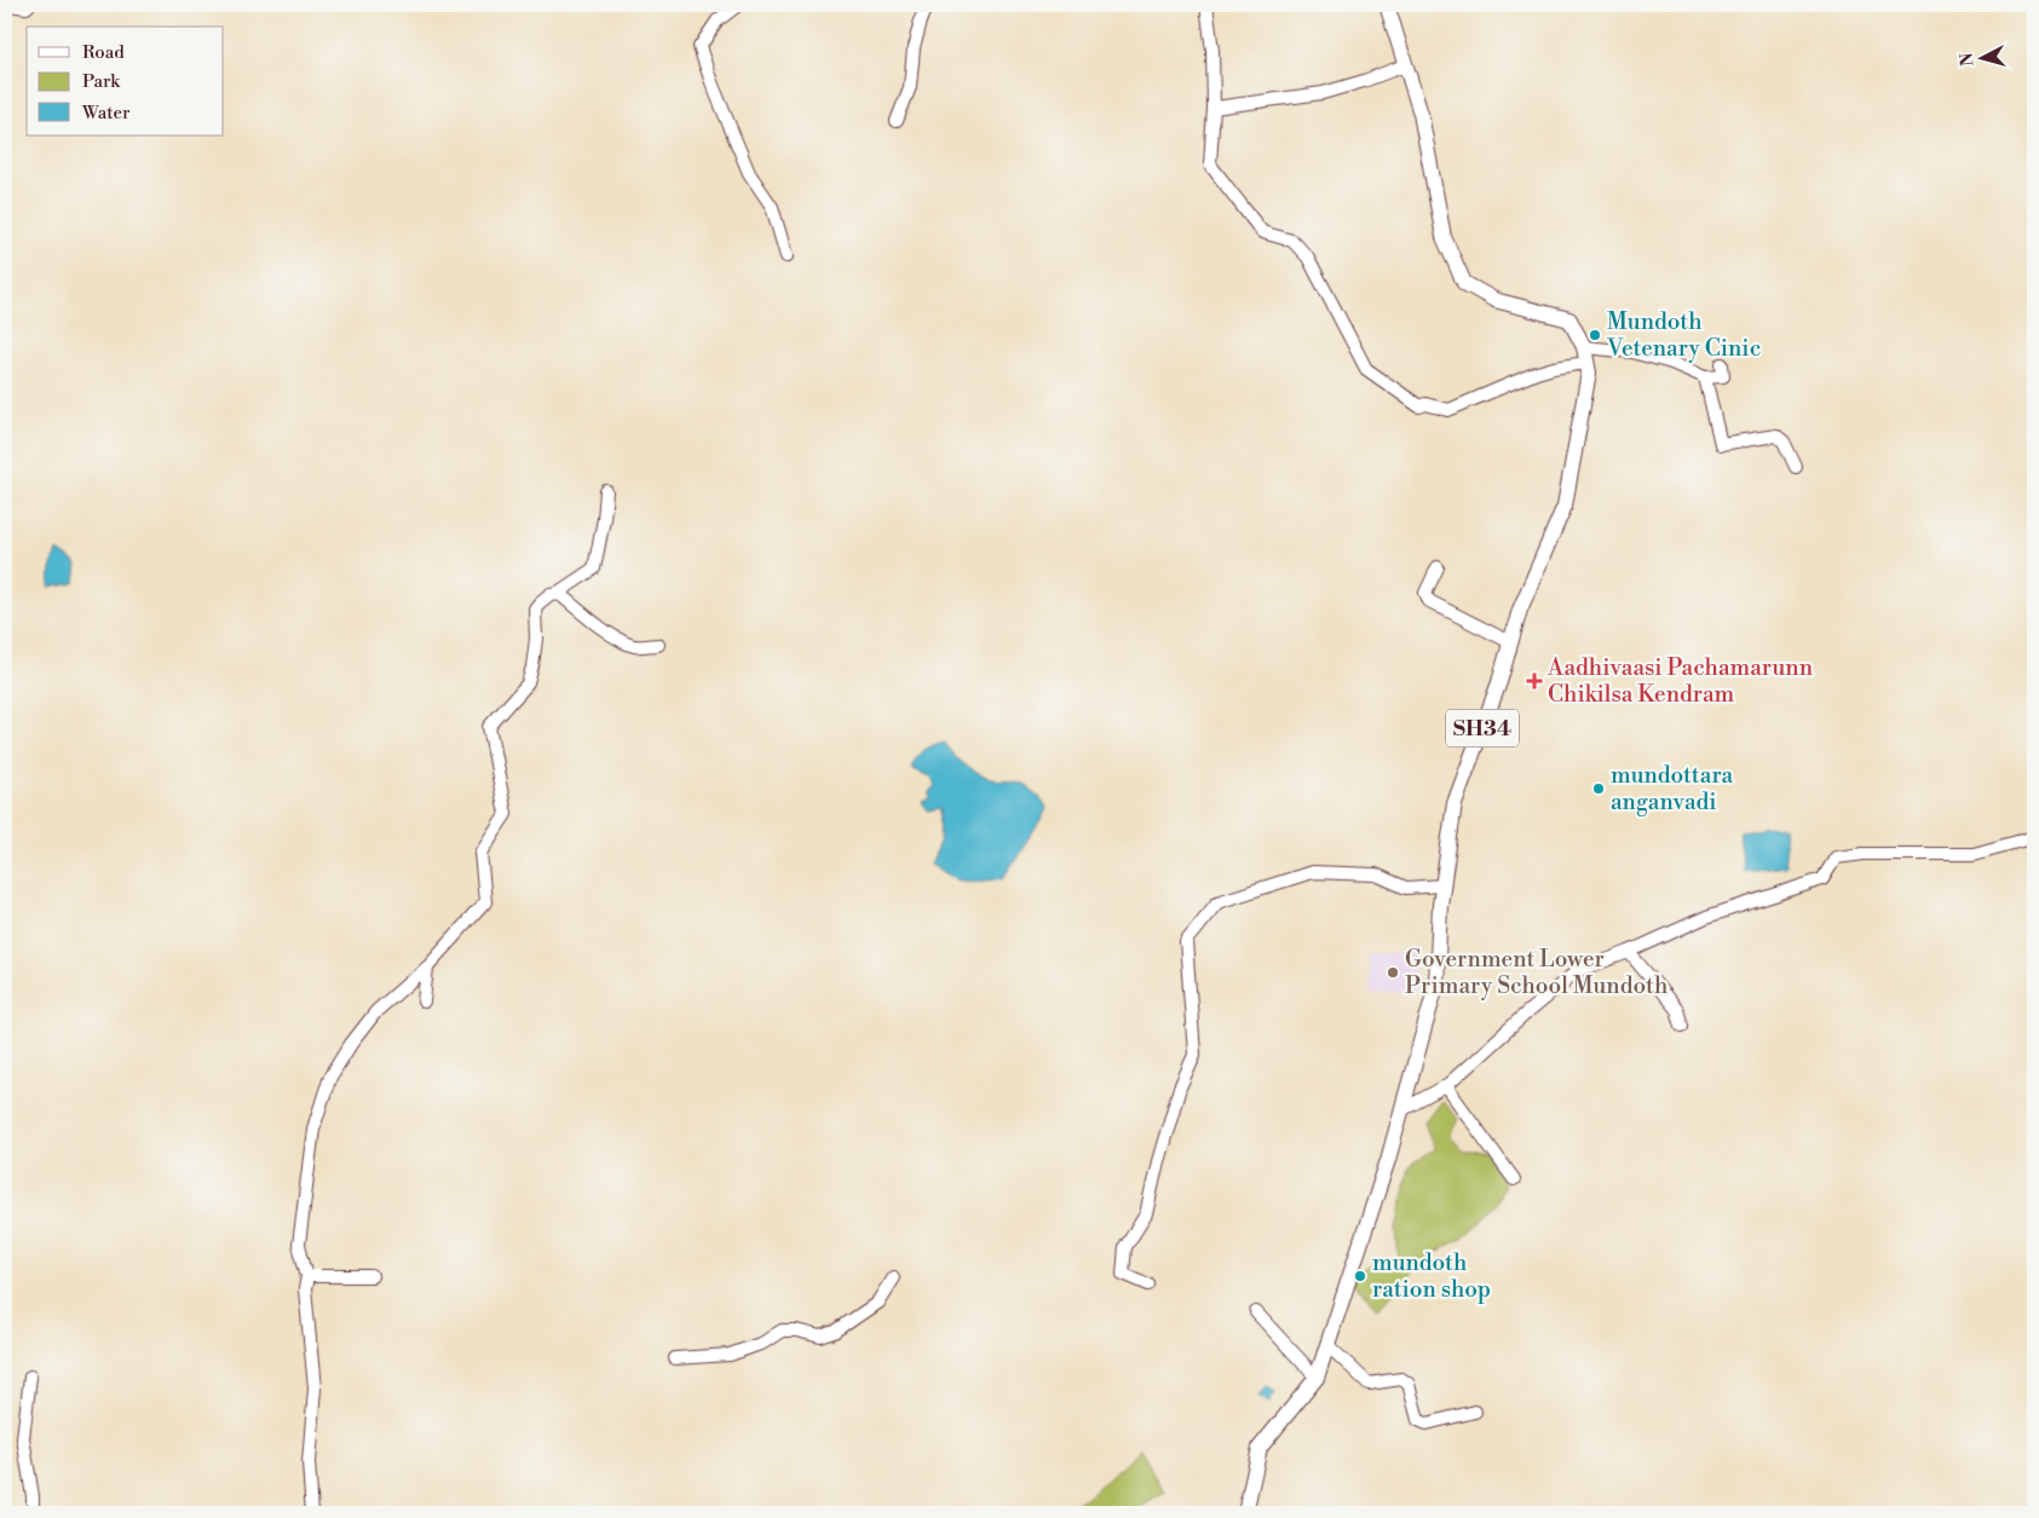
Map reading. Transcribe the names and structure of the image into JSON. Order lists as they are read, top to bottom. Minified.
{"streets":{"main road":["SH34"]},"places":{"other":["Mundoth Vetenary Cinic","mundottara anganvadi","Government Lower Primary School Mundoth","mundoth ration shop"],"health":["Aadhivaasi Pachamarunn Chikilsa Kendram"]},"legend":["Road","Park","Water"],"north":"left"}
